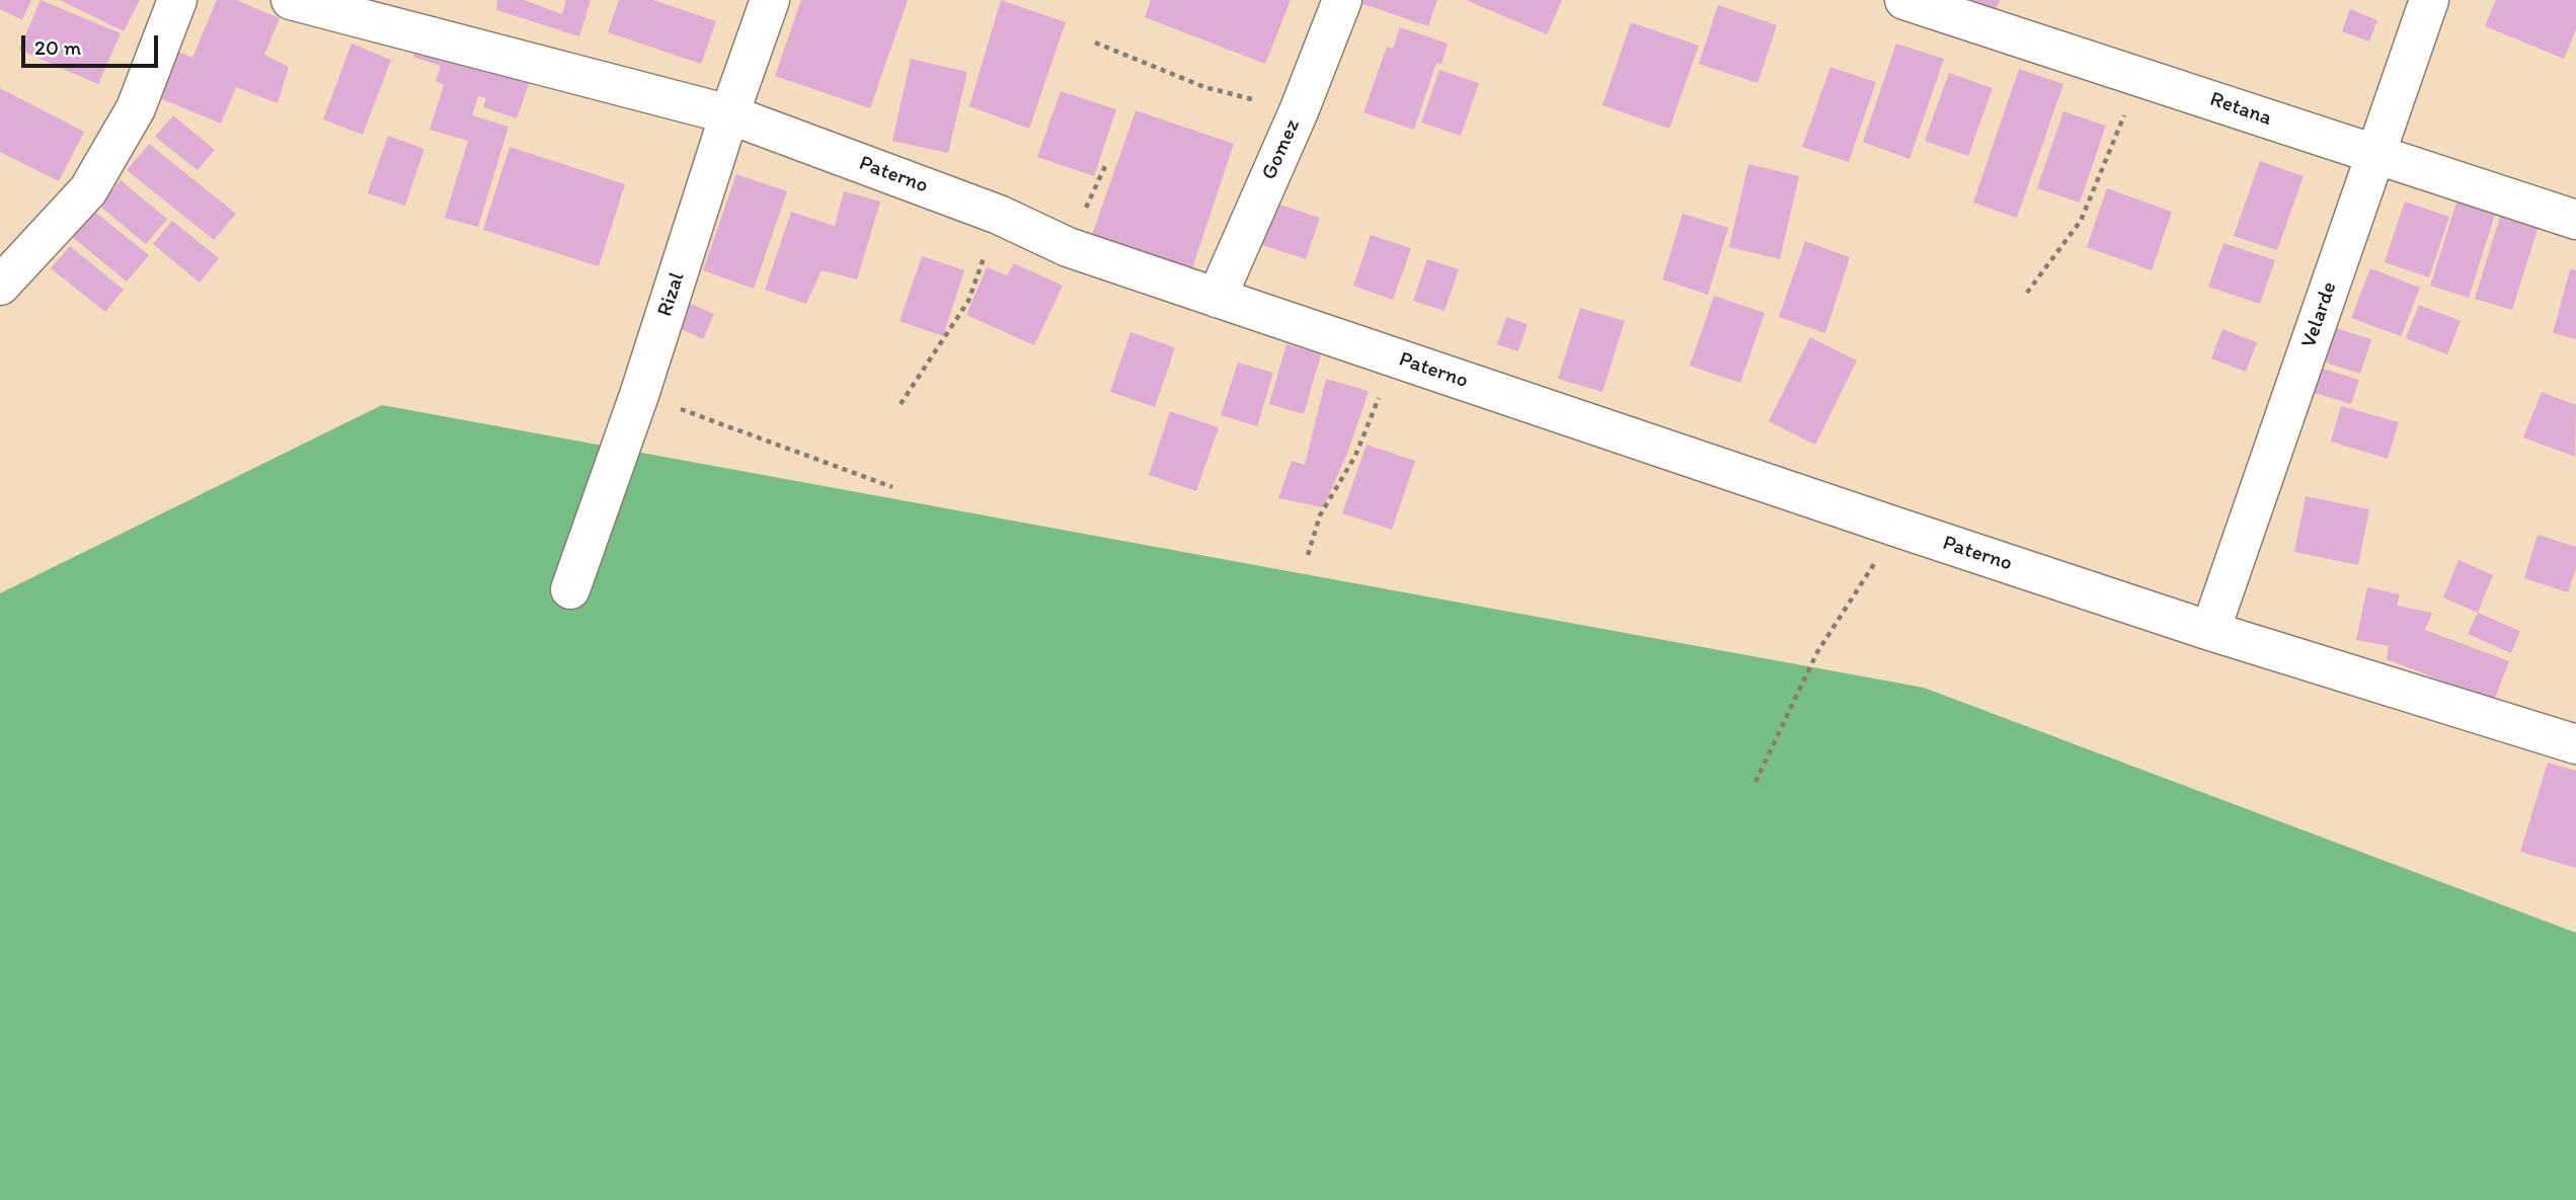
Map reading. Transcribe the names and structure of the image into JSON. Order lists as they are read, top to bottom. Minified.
{"streets":{"street":["Retana","Gomez","Paterno","Rizal","Velarde"]},"crossings":[["Retana","Velarde"],["Gomez","Paterno"],["Paterno","Rizal"],["Paterno","Velarde"]],"scale_bar":"20 m"}
